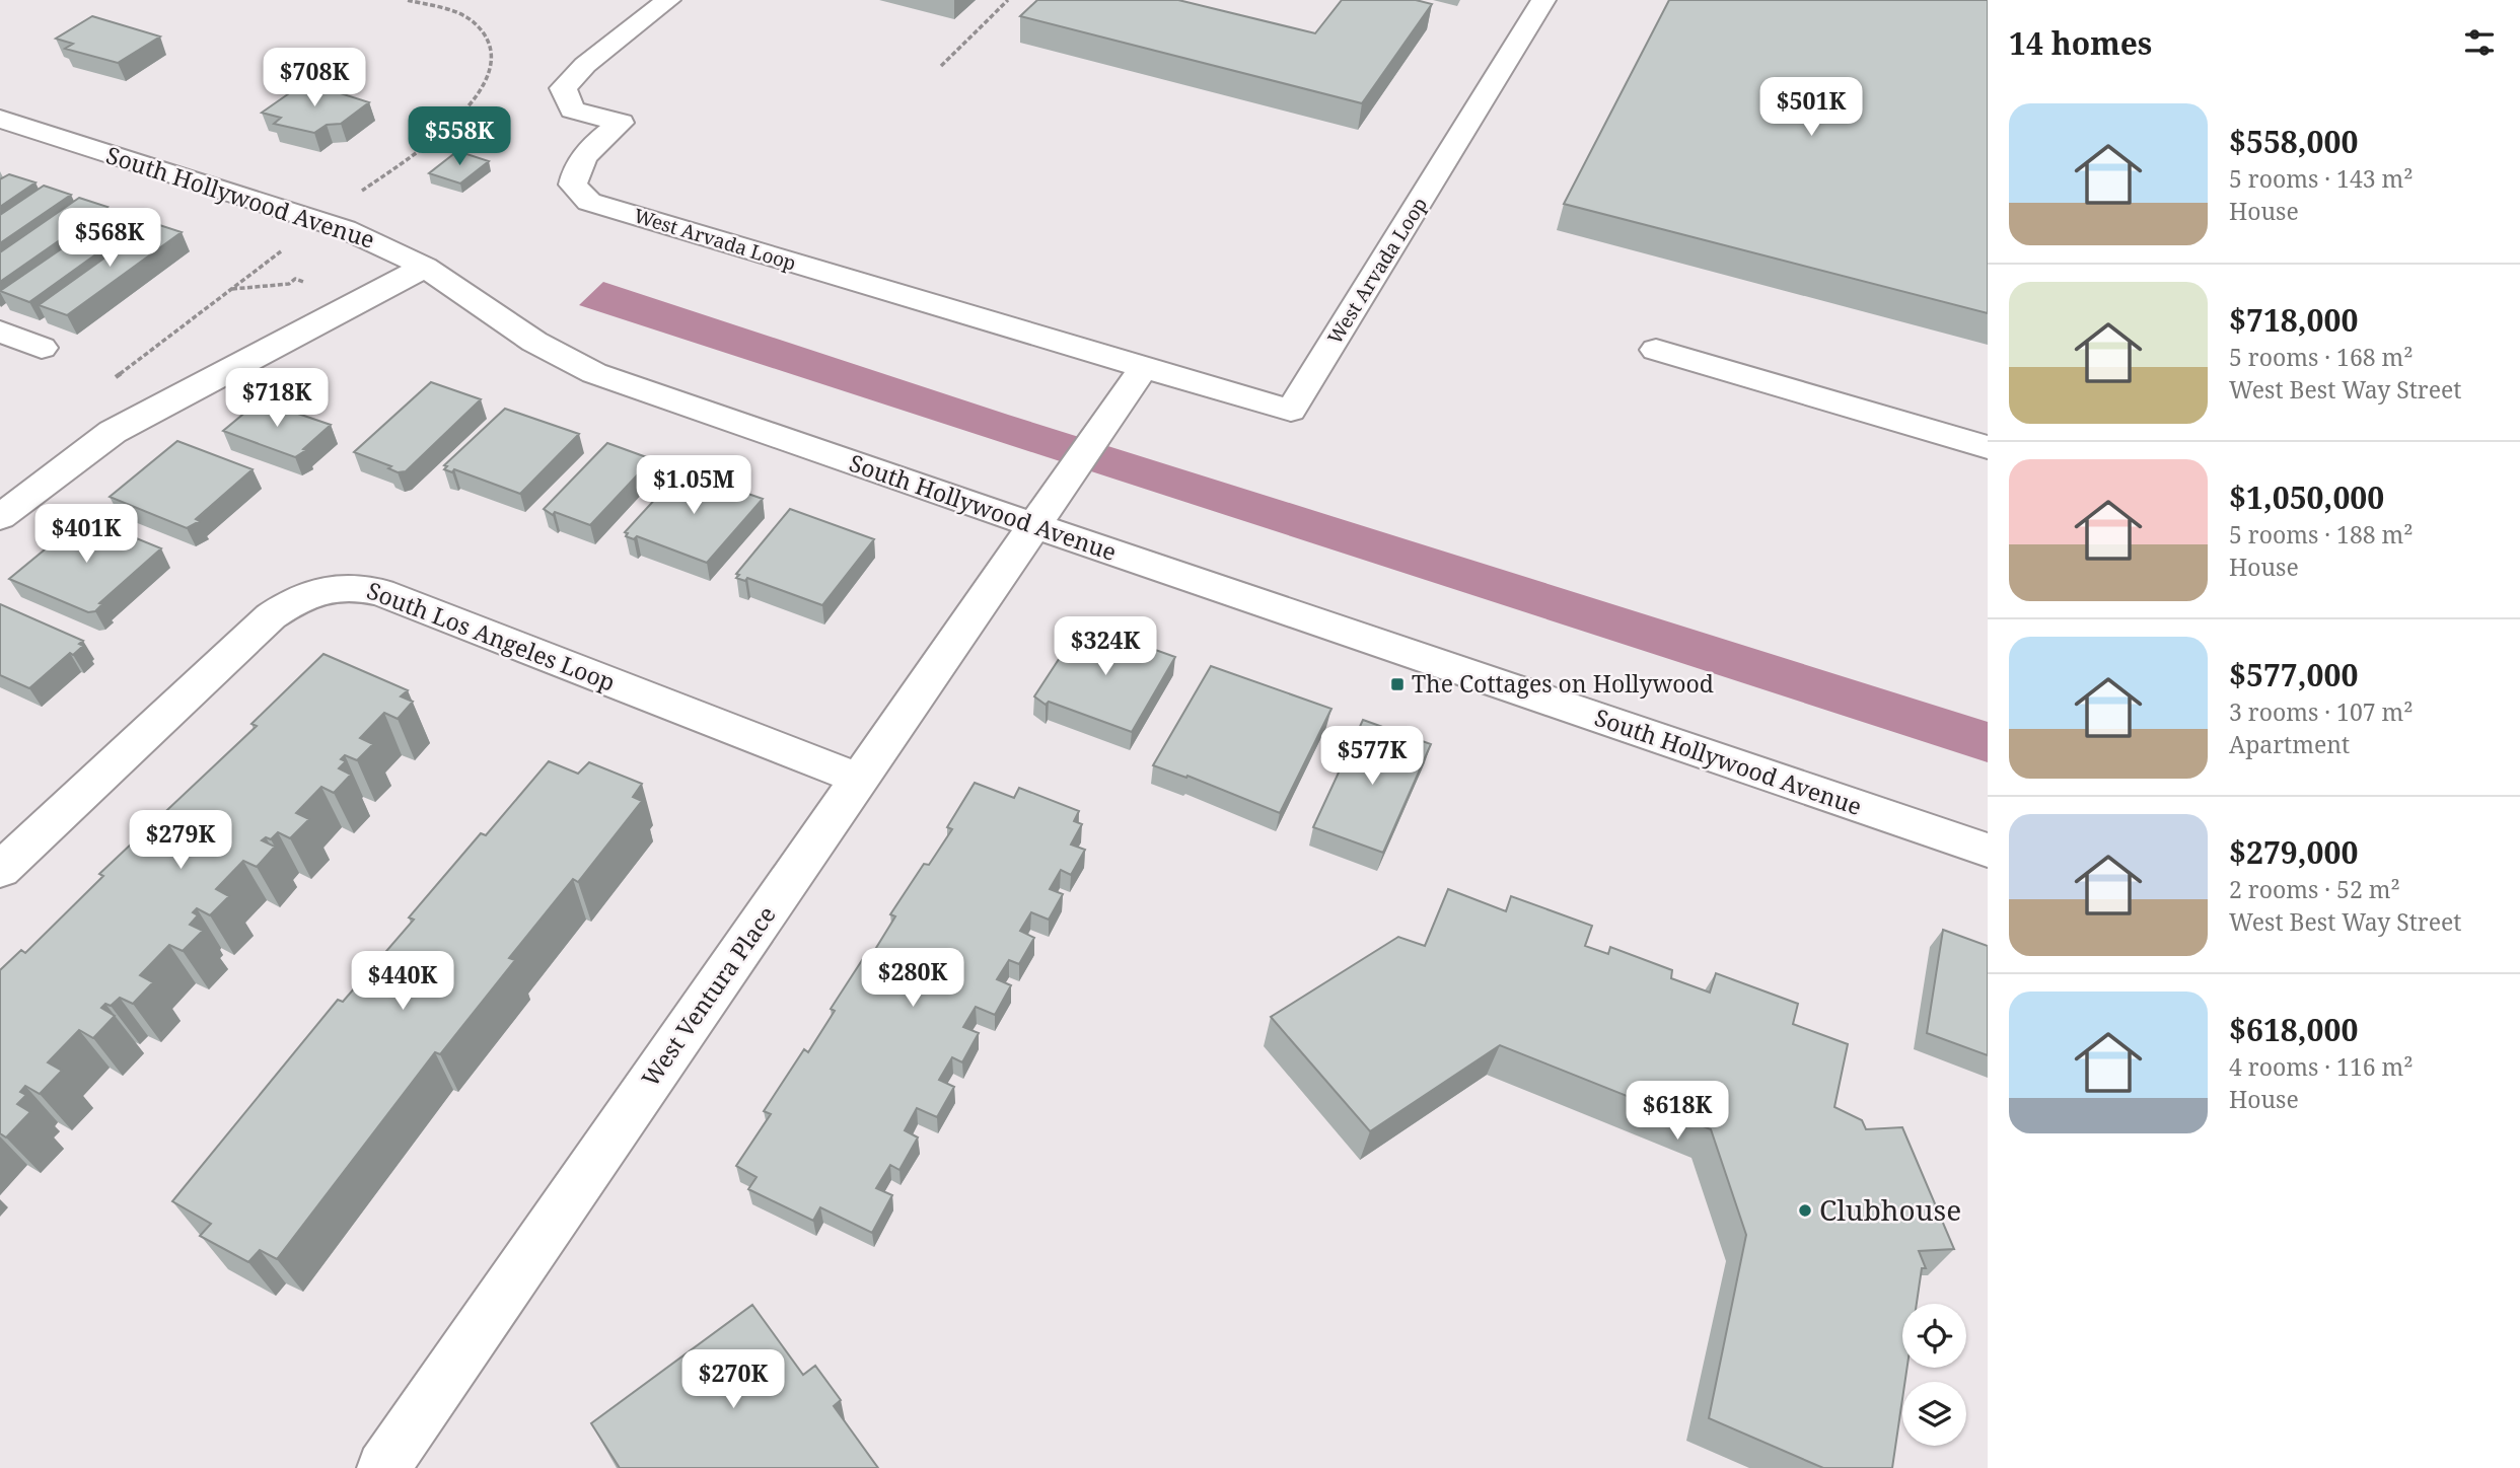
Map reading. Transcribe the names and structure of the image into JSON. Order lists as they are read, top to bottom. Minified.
{"streets":{"street":["South Hollywood Avenue","West Arvada Loop","South Los Angeles Loop","West Ventura Place"]},"crossings":[["South Hollywood Avenue","West Ventura Place"],["South Los Angeles Loop","West Ventura Place"]],"places":{"transit":["The Cottages on Hollywood"],"other":["Clubhouse"]},"page":{"heading":"14 homes","price":["$708K","$501K","$558K","$568K","$718K","$1.05M","$401K","$324K","$577K","$279K","$280K","$440K","$618K","$270K"],"list":[{"name":"$558,000","note":"5 rooms · 143 m² · House"},{"name":"$718,000","note":"5 rooms · 168 m² · West Best Way Street"},{"name":"$1,050,000","note":"5 rooms · 188 m² · House"},{"name":"$577,000","note":"3 rooms · 107 m² · Apartment"},{"name":"$279,000","note":"2 rooms · 52 m² · West Best Way Street"},{"name":"$618,000","note":"4 rooms · 116 m² · House"}]}}
